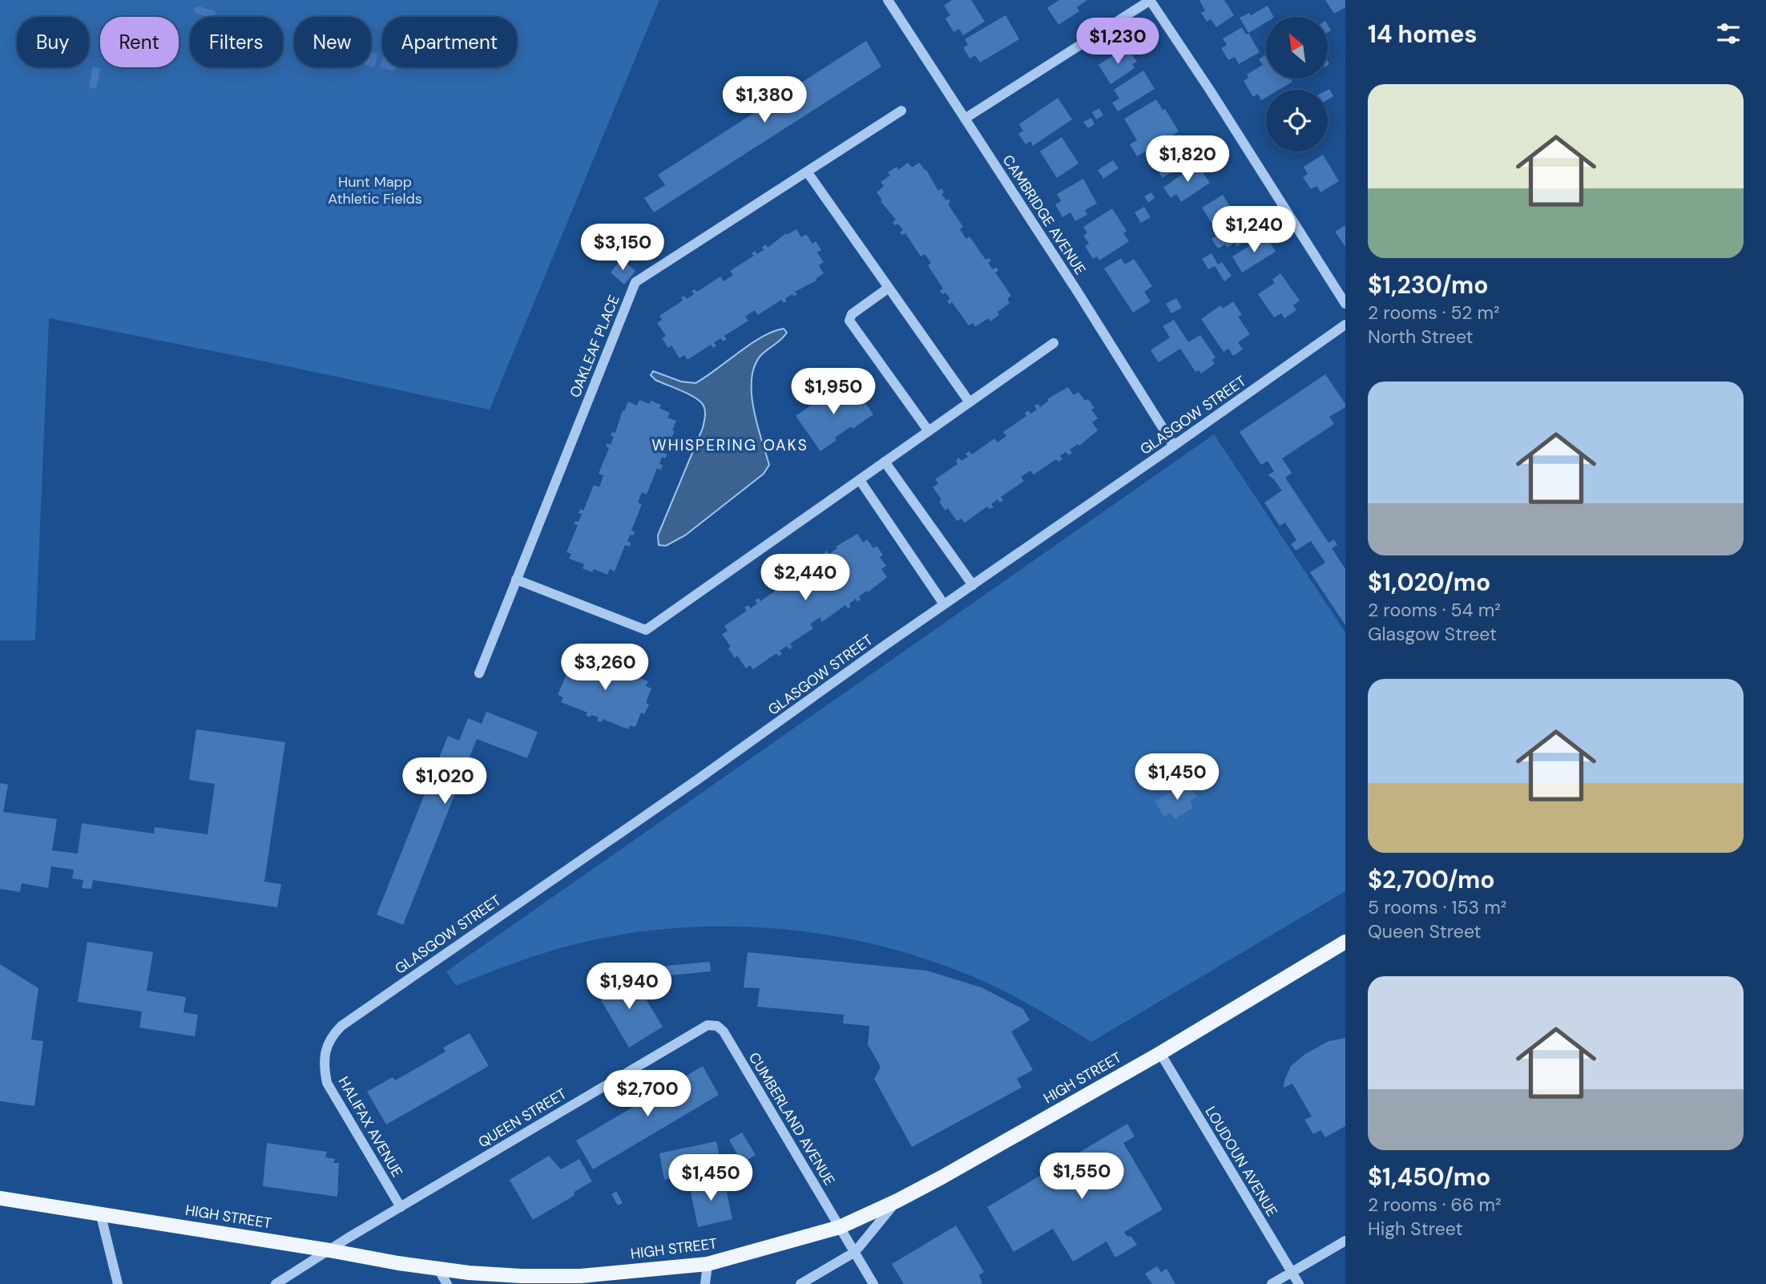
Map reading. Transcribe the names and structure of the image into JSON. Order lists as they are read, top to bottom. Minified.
{"streets":{"main road":["HIGH STREET"],"street":["CAMBRIDGE AVENUE","OAKLEAF PLACE","GLASGOW STREET","QUEEN STREET","CUMBERLAND AVENUE","HALIFAX AVENUE","LOUDOUN AVENUE"]},"crossings":[["CAMBRIDGE AVENUE","GLASGOW STREET"],["GLASGOW STREET","HALIFAX AVENUE"],["HIGH STREET","QUEEN STREET"],["HIGH STREET","CUMBERLAND AVENUE"],["HIGH STREET","LOUDOUN AVENUE"],["QUEEN STREET","CUMBERLAND AVENUE"],["QUEEN STREET","HALIFAX AVENUE"]],"districts":["WHISPERING OAKS"],"parks":["Hunt Mapp Athletic Fields"],"north":"top left","page":{"heading":"14 homes","chip":["Buy","Rent","Filters","New","Apartment"],"price":["$1,230","$1,380","$1,820","$1,240","$3,150","$1,950","$2,440","$3,260","$1,450","$1,020","$1,940","$2,700","$1,550","$1,450"],"list":[{"name":"$1,230/mo","note":"2 rooms · 52 m² · North Street"},{"name":"$1,020/mo","note":"2 rooms · 54 m² · Glasgow Street"},{"name":"$2,700/mo","note":"5 rooms · 153 m² · Queen Street"},{"name":"$1,450/mo","note":"2 rooms · 66 m² · High Street"}]}}
